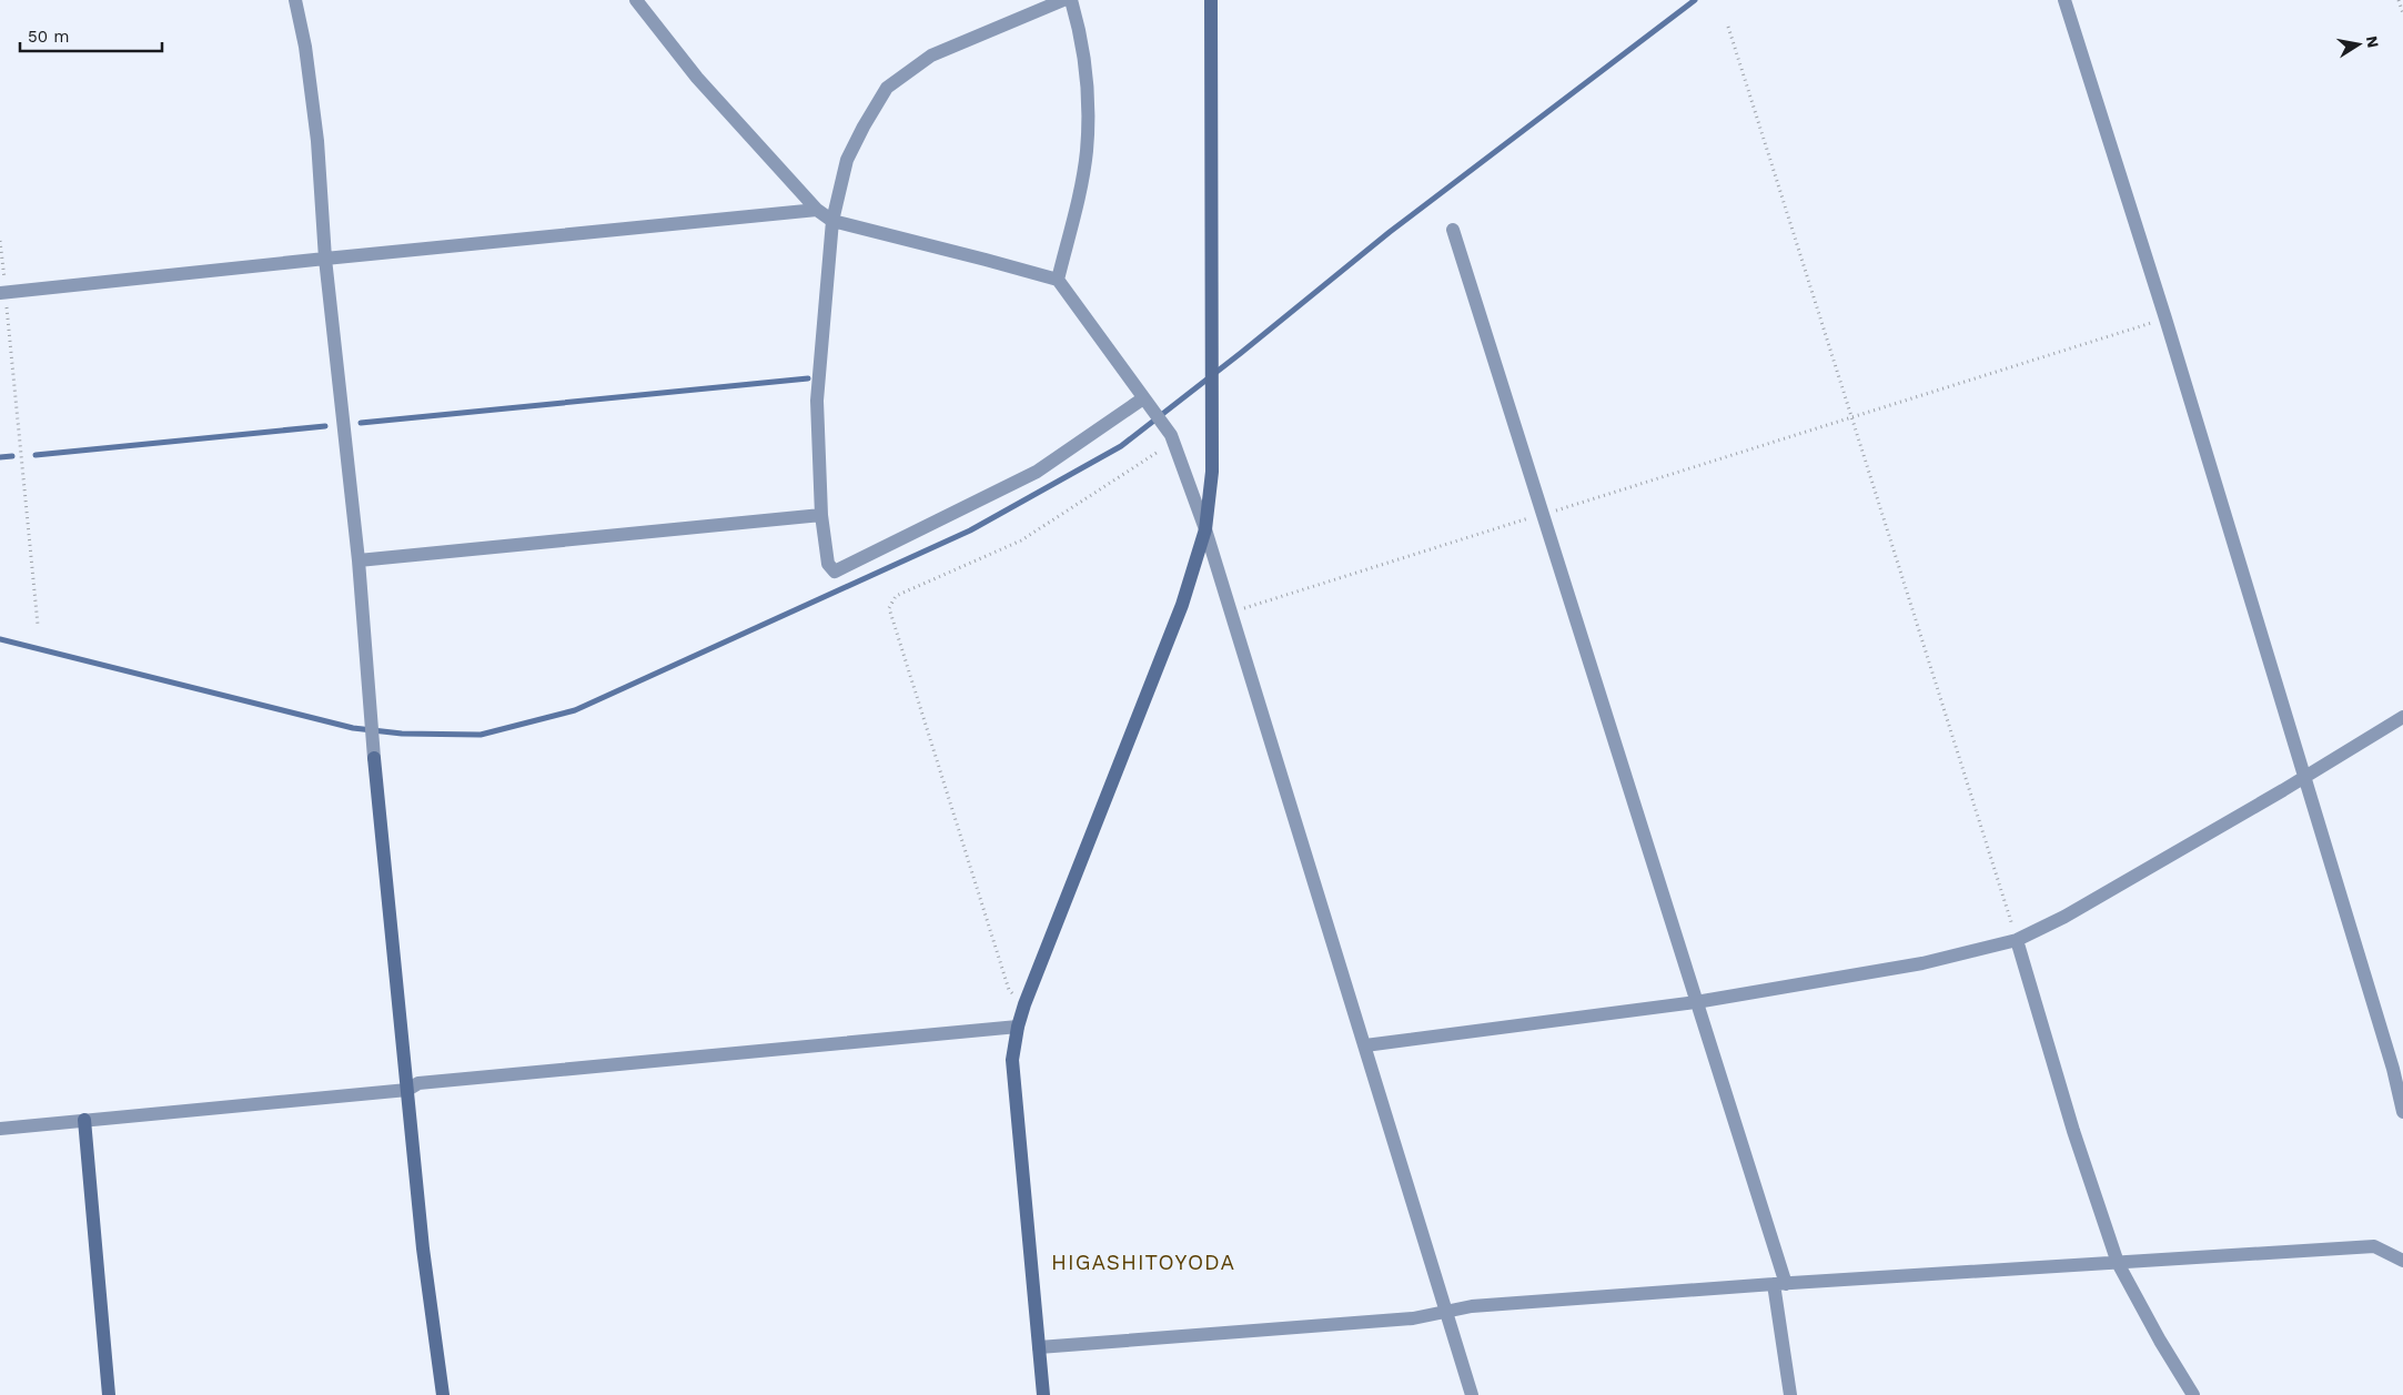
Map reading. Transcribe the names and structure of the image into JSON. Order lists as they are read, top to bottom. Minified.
{"districts":["HIGASHITOYODA"],"scale_bar":"50 m","north":"right"}
